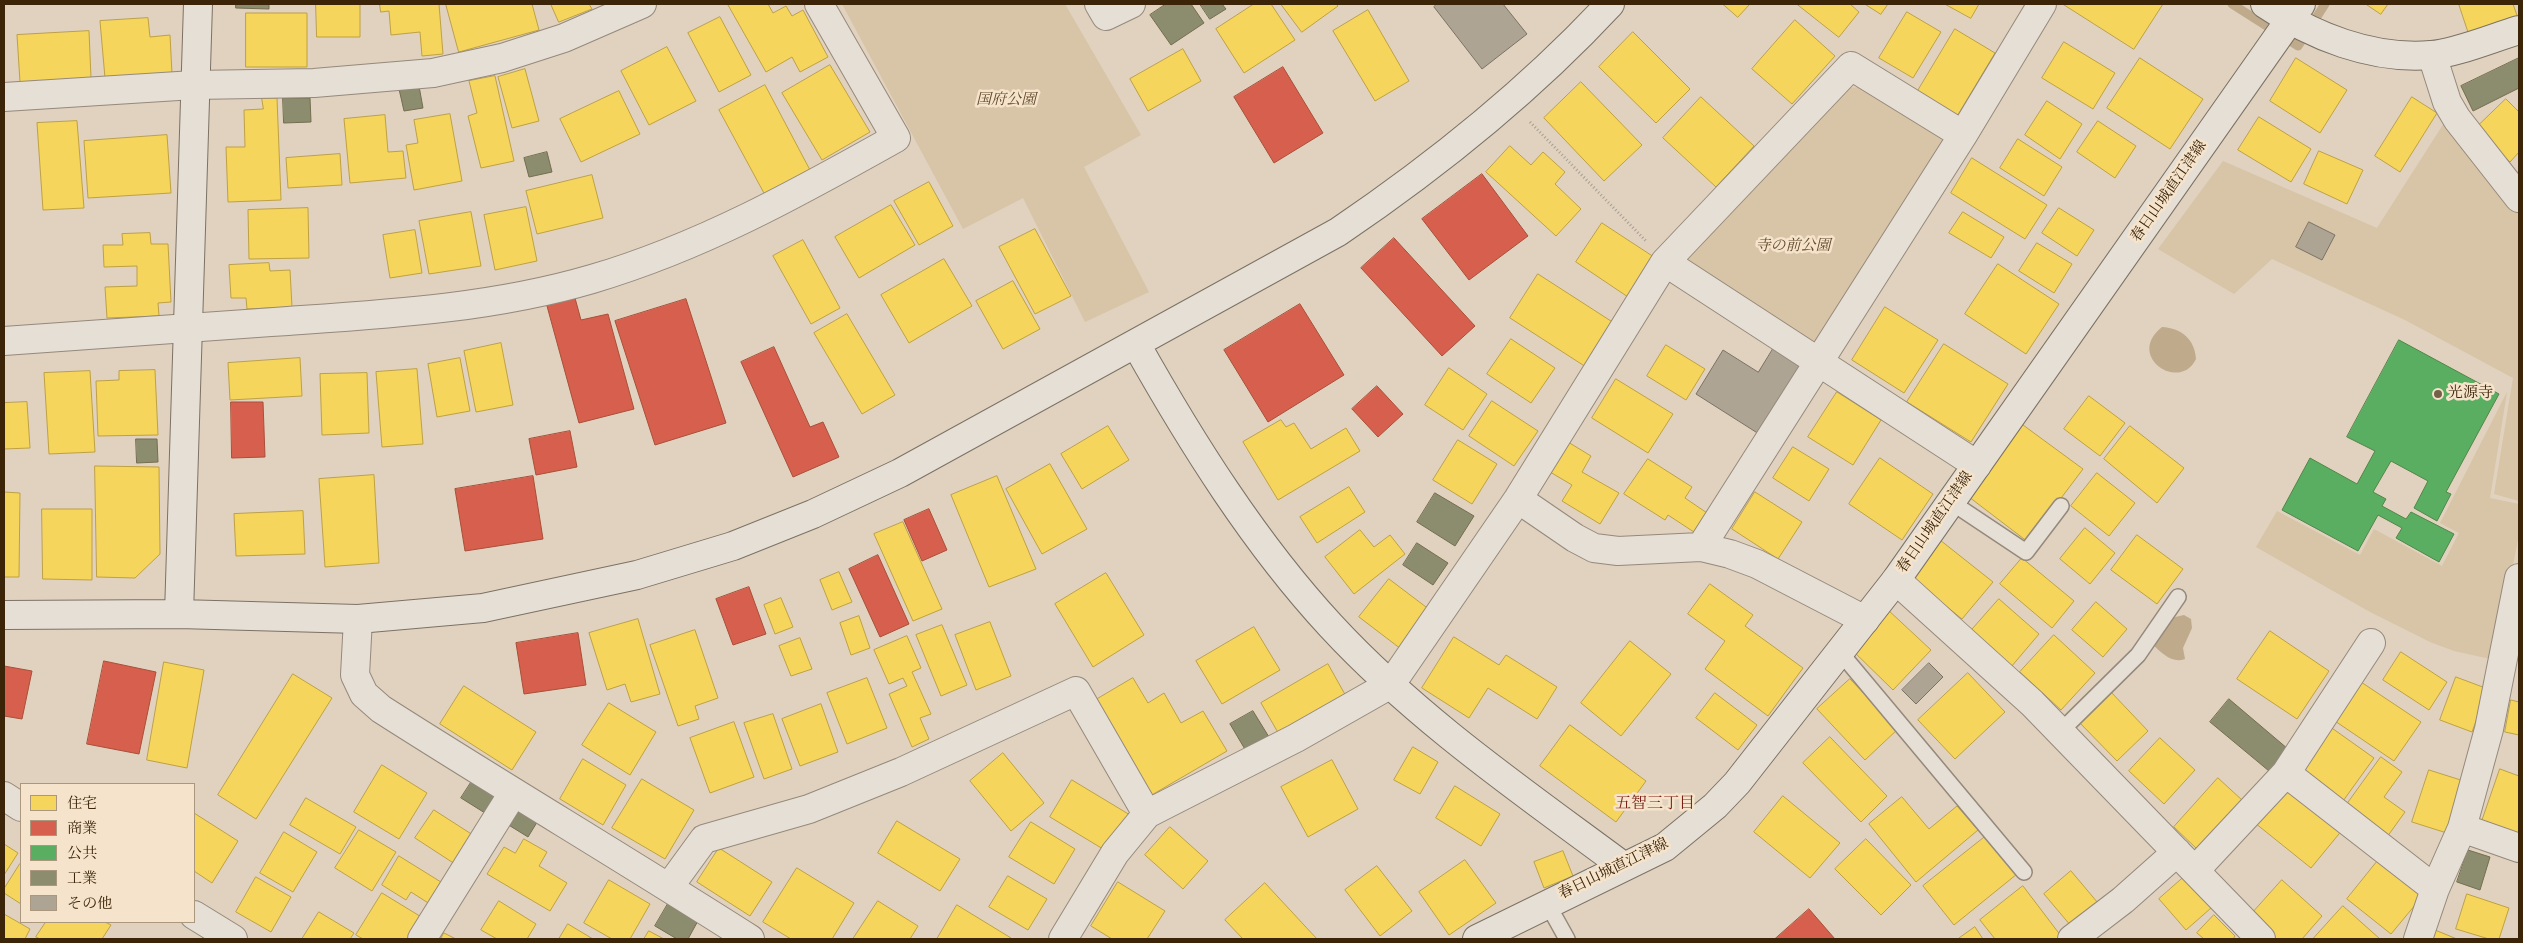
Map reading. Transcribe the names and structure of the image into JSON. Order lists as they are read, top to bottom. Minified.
{"streets":{"street":["春日山城直江津線"]},"districts":["五智三丁目"],"parks":["国府公園","寺の前公園"],"places":["光源寺"],"legend":["住宅","商業","公共","工業","その他"]}
